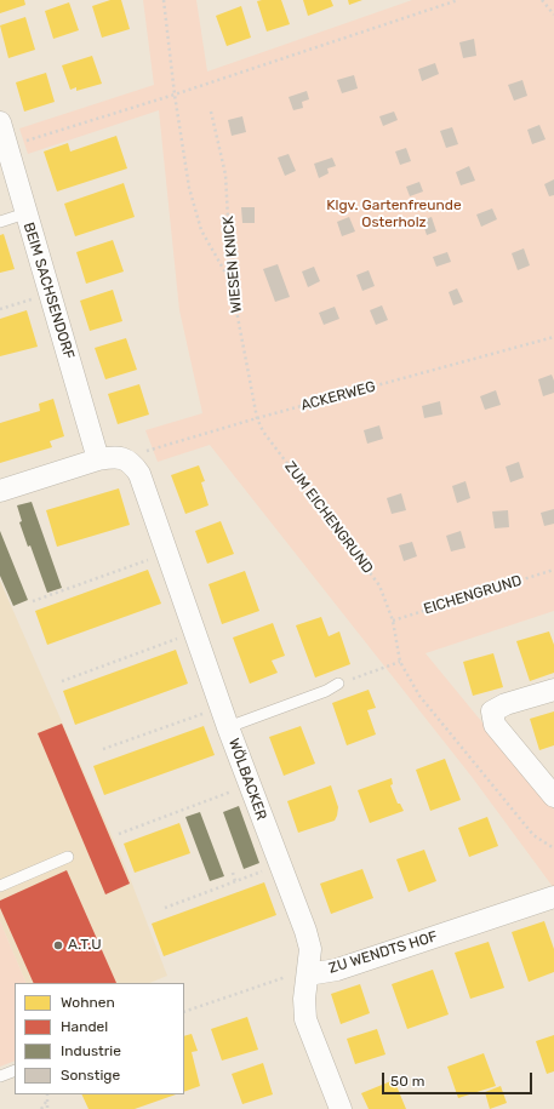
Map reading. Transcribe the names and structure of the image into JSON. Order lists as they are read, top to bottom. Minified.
{"streets":{"street":["BEIM SACHSENDORF","WÖLBACKER","ZU WENDTS HOF"],"path":["WIESEN KNICK","ACKERWEG","ZUM EICHENGRUND","EICHENGRUND"]},"crossings":[["WIESEN KNICK","ACKERWEG"],["WIESEN KNICK","ZUM EICHENGRUND"],["ACKERWEG","ZUM EICHENGRUND"],["ACKERWEG","WÖLBACKER"],["ZUM EICHENGRUND","EICHENGRUND"],["WÖLBACKER","ZU WENDTS HOF"]],"parks":["Klgv. Gartenfreunde Osterholz"],"places":["A.T.U"],"legend":["Wohnen","Handel","Industrie","Sonstige"],"scale_bar":"50 m"}
